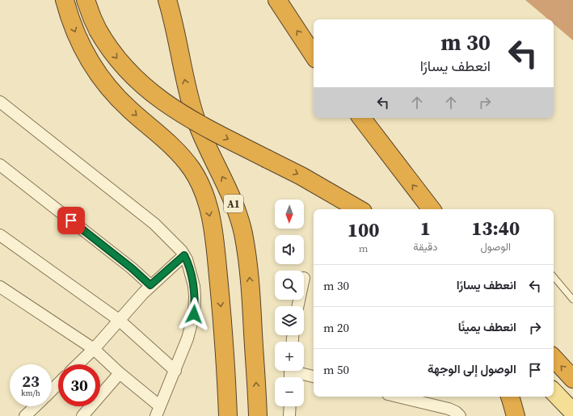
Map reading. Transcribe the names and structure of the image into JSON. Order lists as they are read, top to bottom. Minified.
{"streets":{"highway":["A1"]},"north":"bottom","page":{"turn":["30 m","انعطف يسارًا"],"map_buttons":["+","−"],"eta":["13:40","الوصول","1","دقيقة","100","m"],"list":[{"name":"انعطف يسارًا","value":"30 m"},{"name":"انعطف يمينًا","value":"20 m"},{"name":"الوصول إلى الوجهة","value":"50 m"}],"speed":"23 km/h","limit":"30"}}
